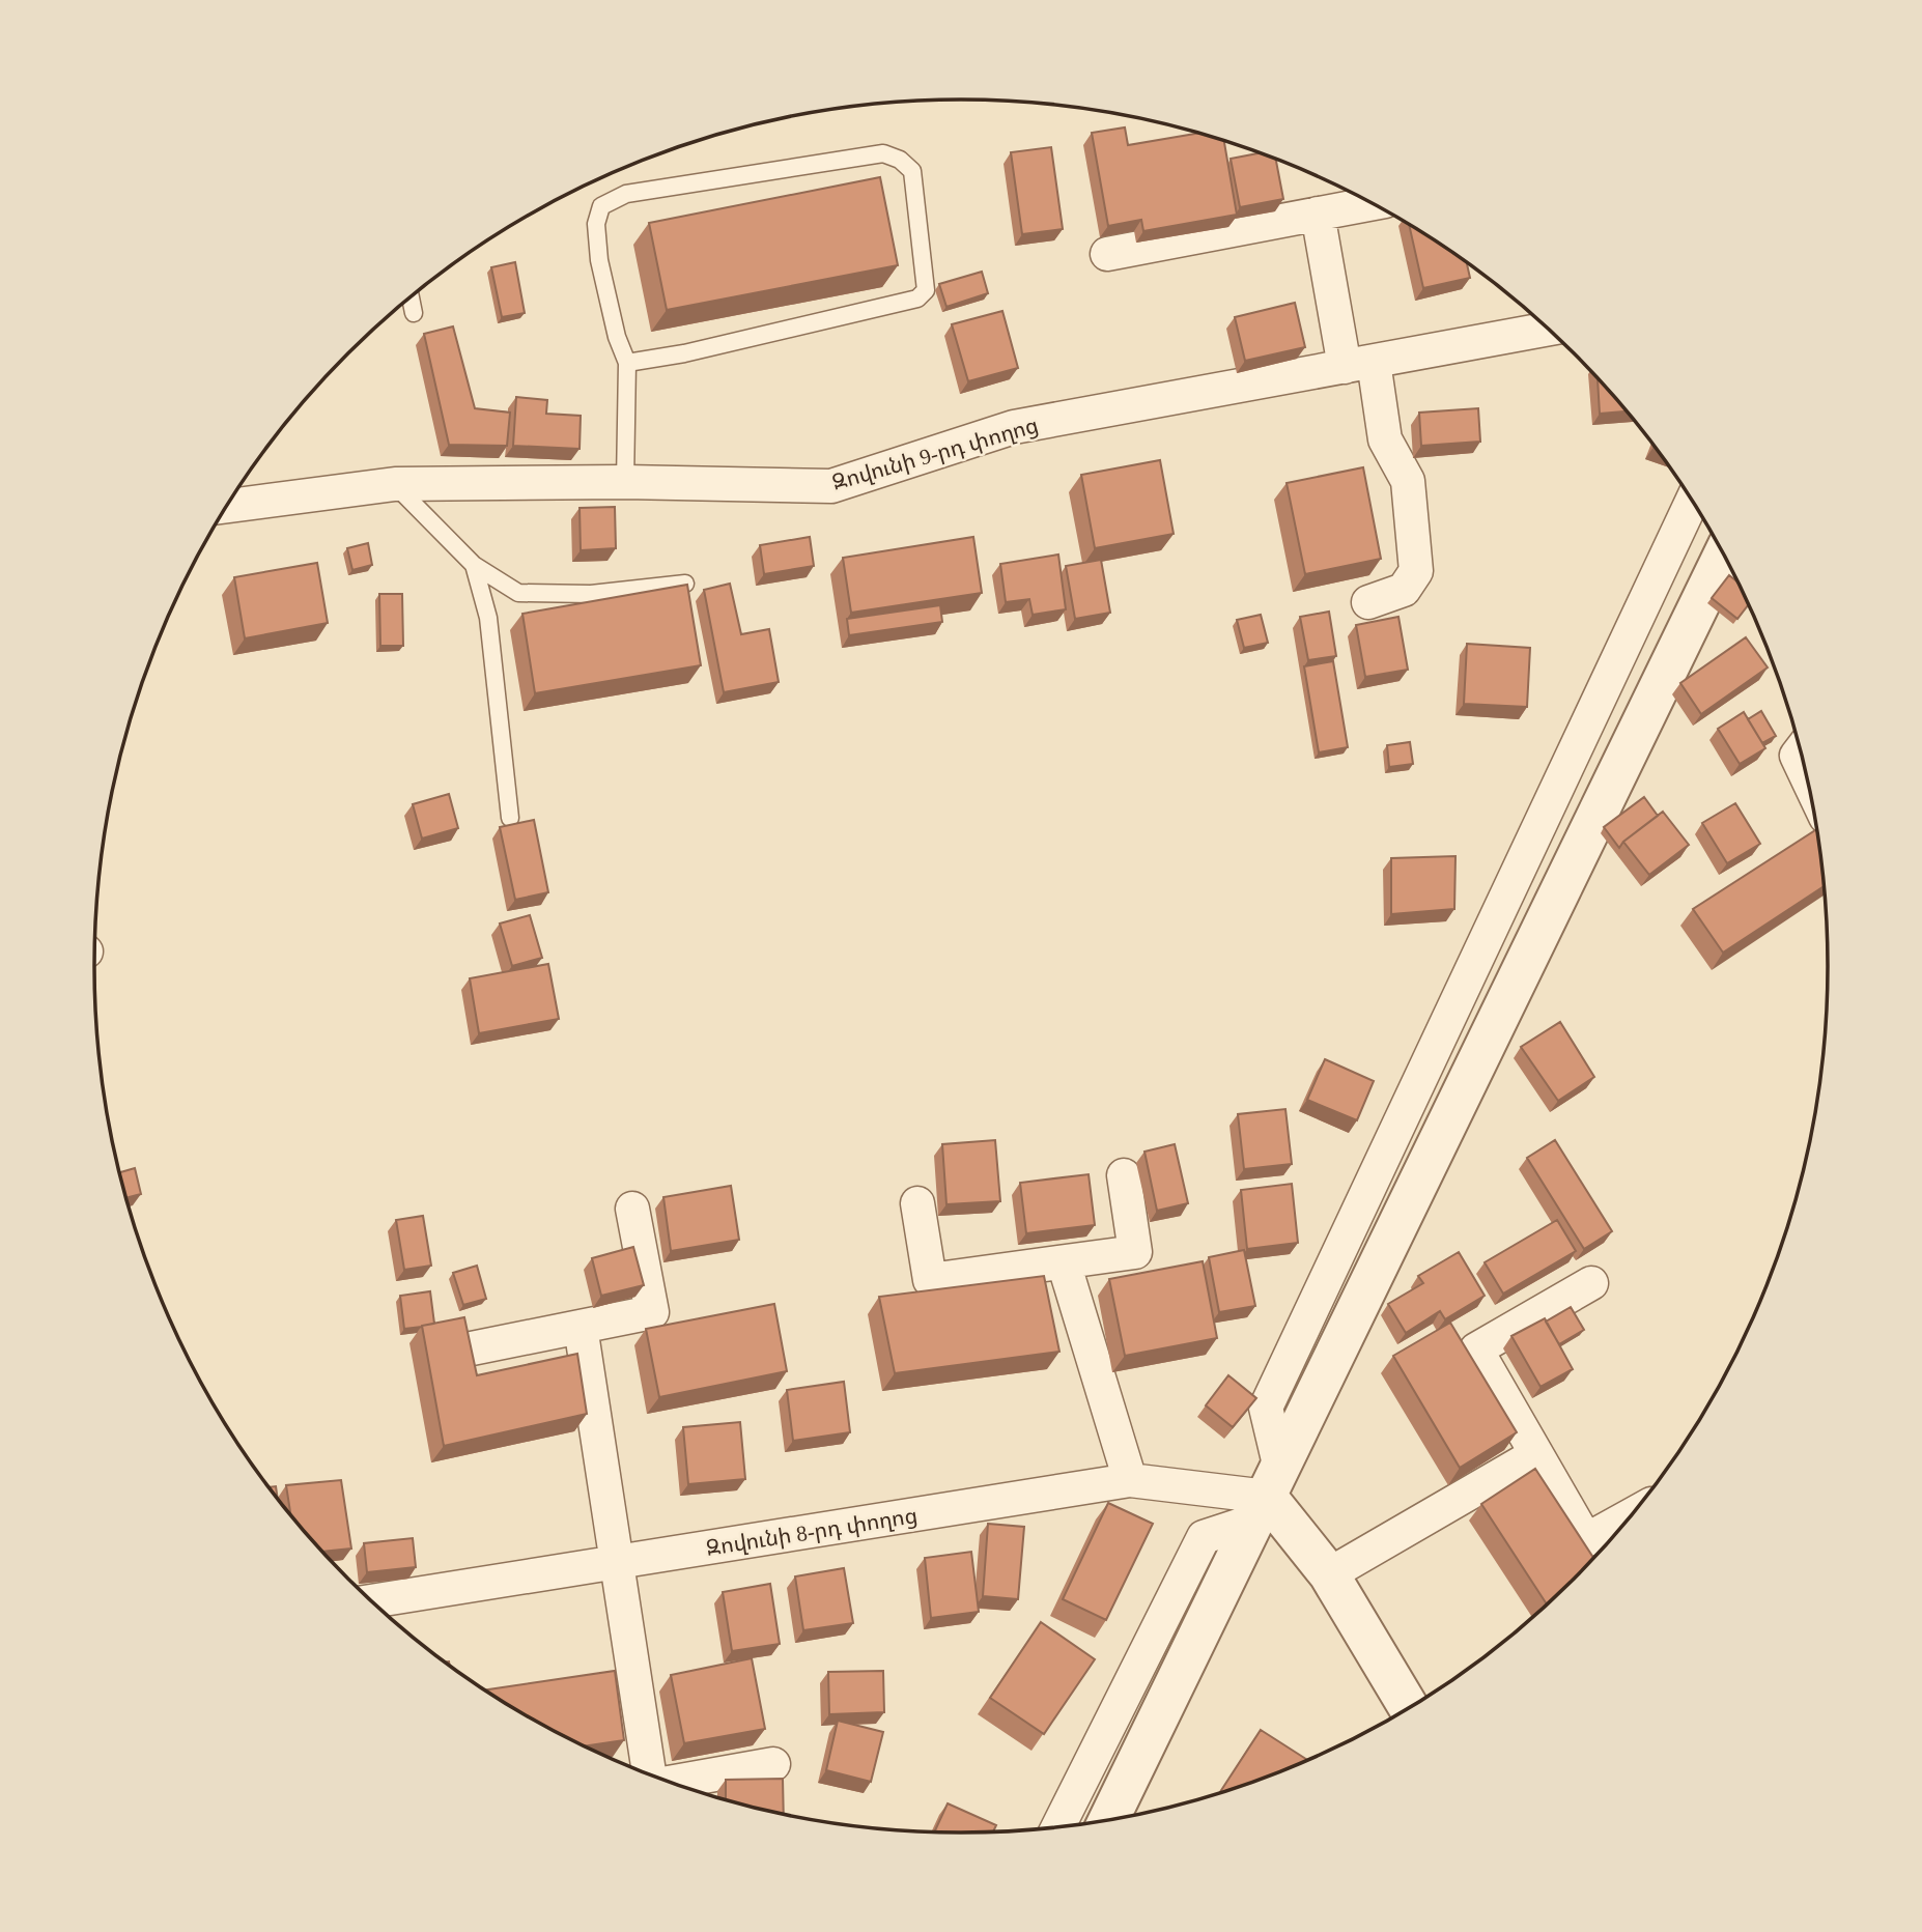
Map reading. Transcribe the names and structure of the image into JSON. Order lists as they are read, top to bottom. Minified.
{"streets":{"street":["Զովունի 9-րդ փողոց","Զովունի 8-րդ փողոց"]}}
